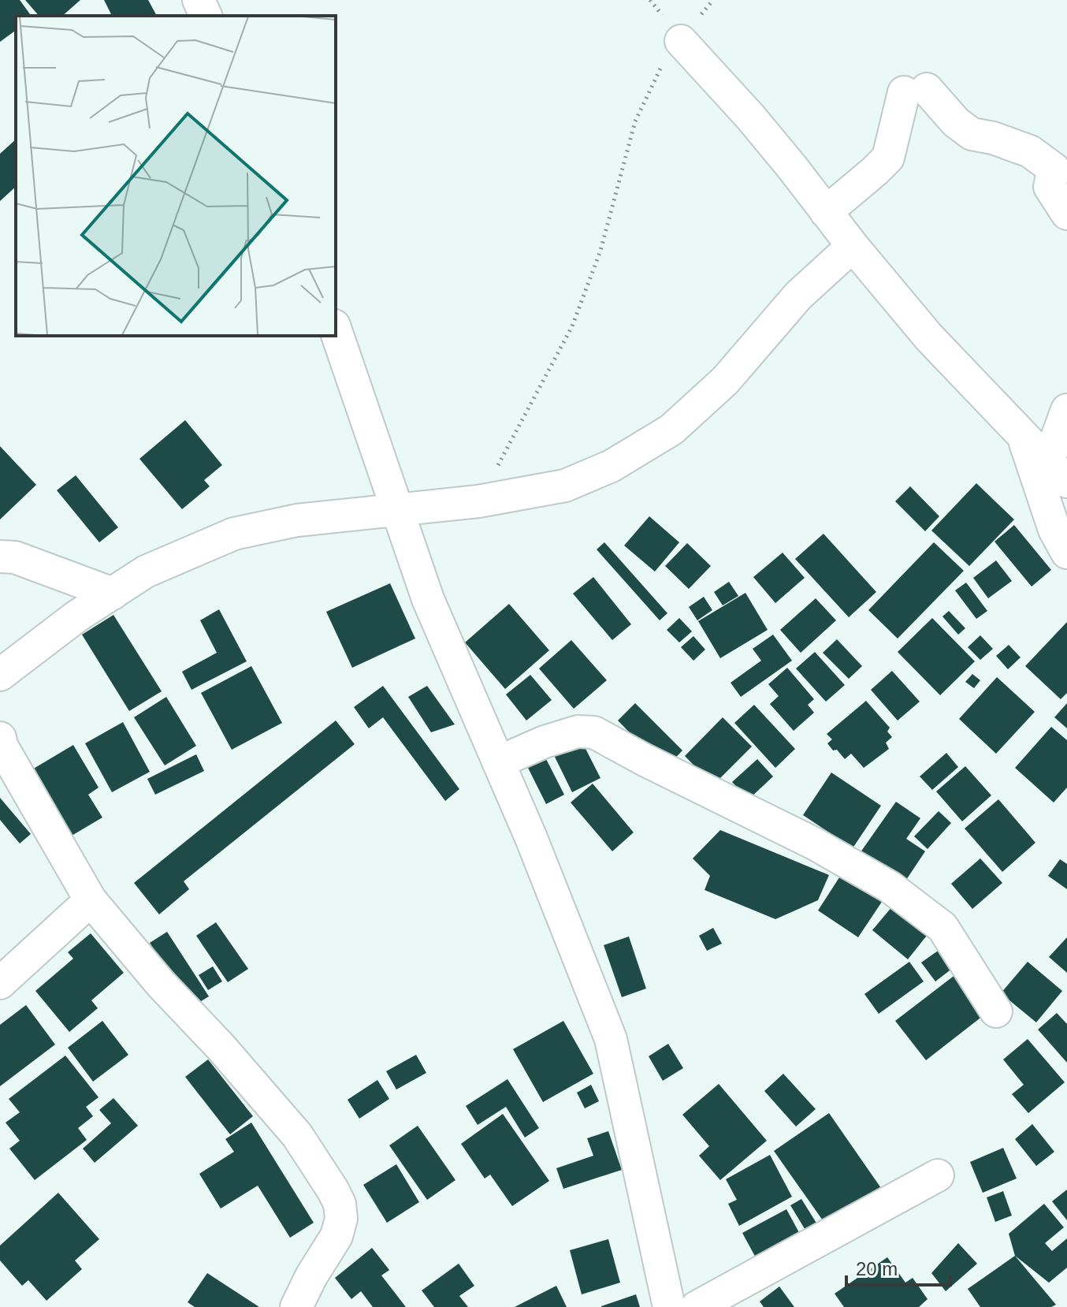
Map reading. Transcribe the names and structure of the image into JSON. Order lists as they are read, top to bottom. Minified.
{"scale_bar":"20 m"}
